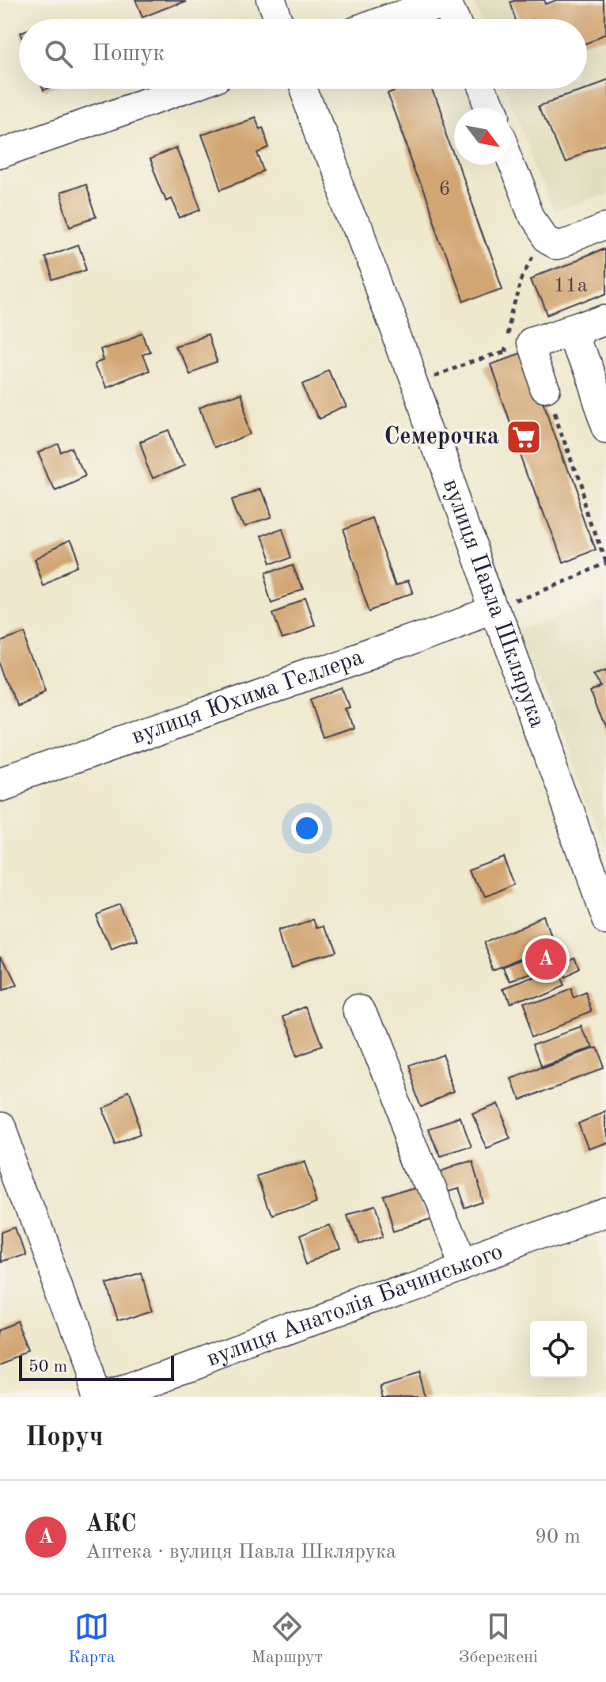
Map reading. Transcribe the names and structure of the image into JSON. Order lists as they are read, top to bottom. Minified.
{"streets":{"street":["вулиця Павла Шклярука","вулиця Юхима Геллера","вулиця Анатолія Бачинського"]},"crossings":[["вулиця Павла Шклярука","вулиця Юхима Геллера"]],"places":{"supermarket":["Семерочка"]},"house_numbers":["6","11а"],"scale_bar":"50 m","north":"bottom right","page":{"search":"Пошук","pins":"A","scale":"50 m","heading":"Поруч","list":[{"mark":"A","name":"АКС","note":"Аптека · вулиця Павла Шклярука","value":"90 m"}],"nav":["Карта","Маршрут","Збережені"]}}
